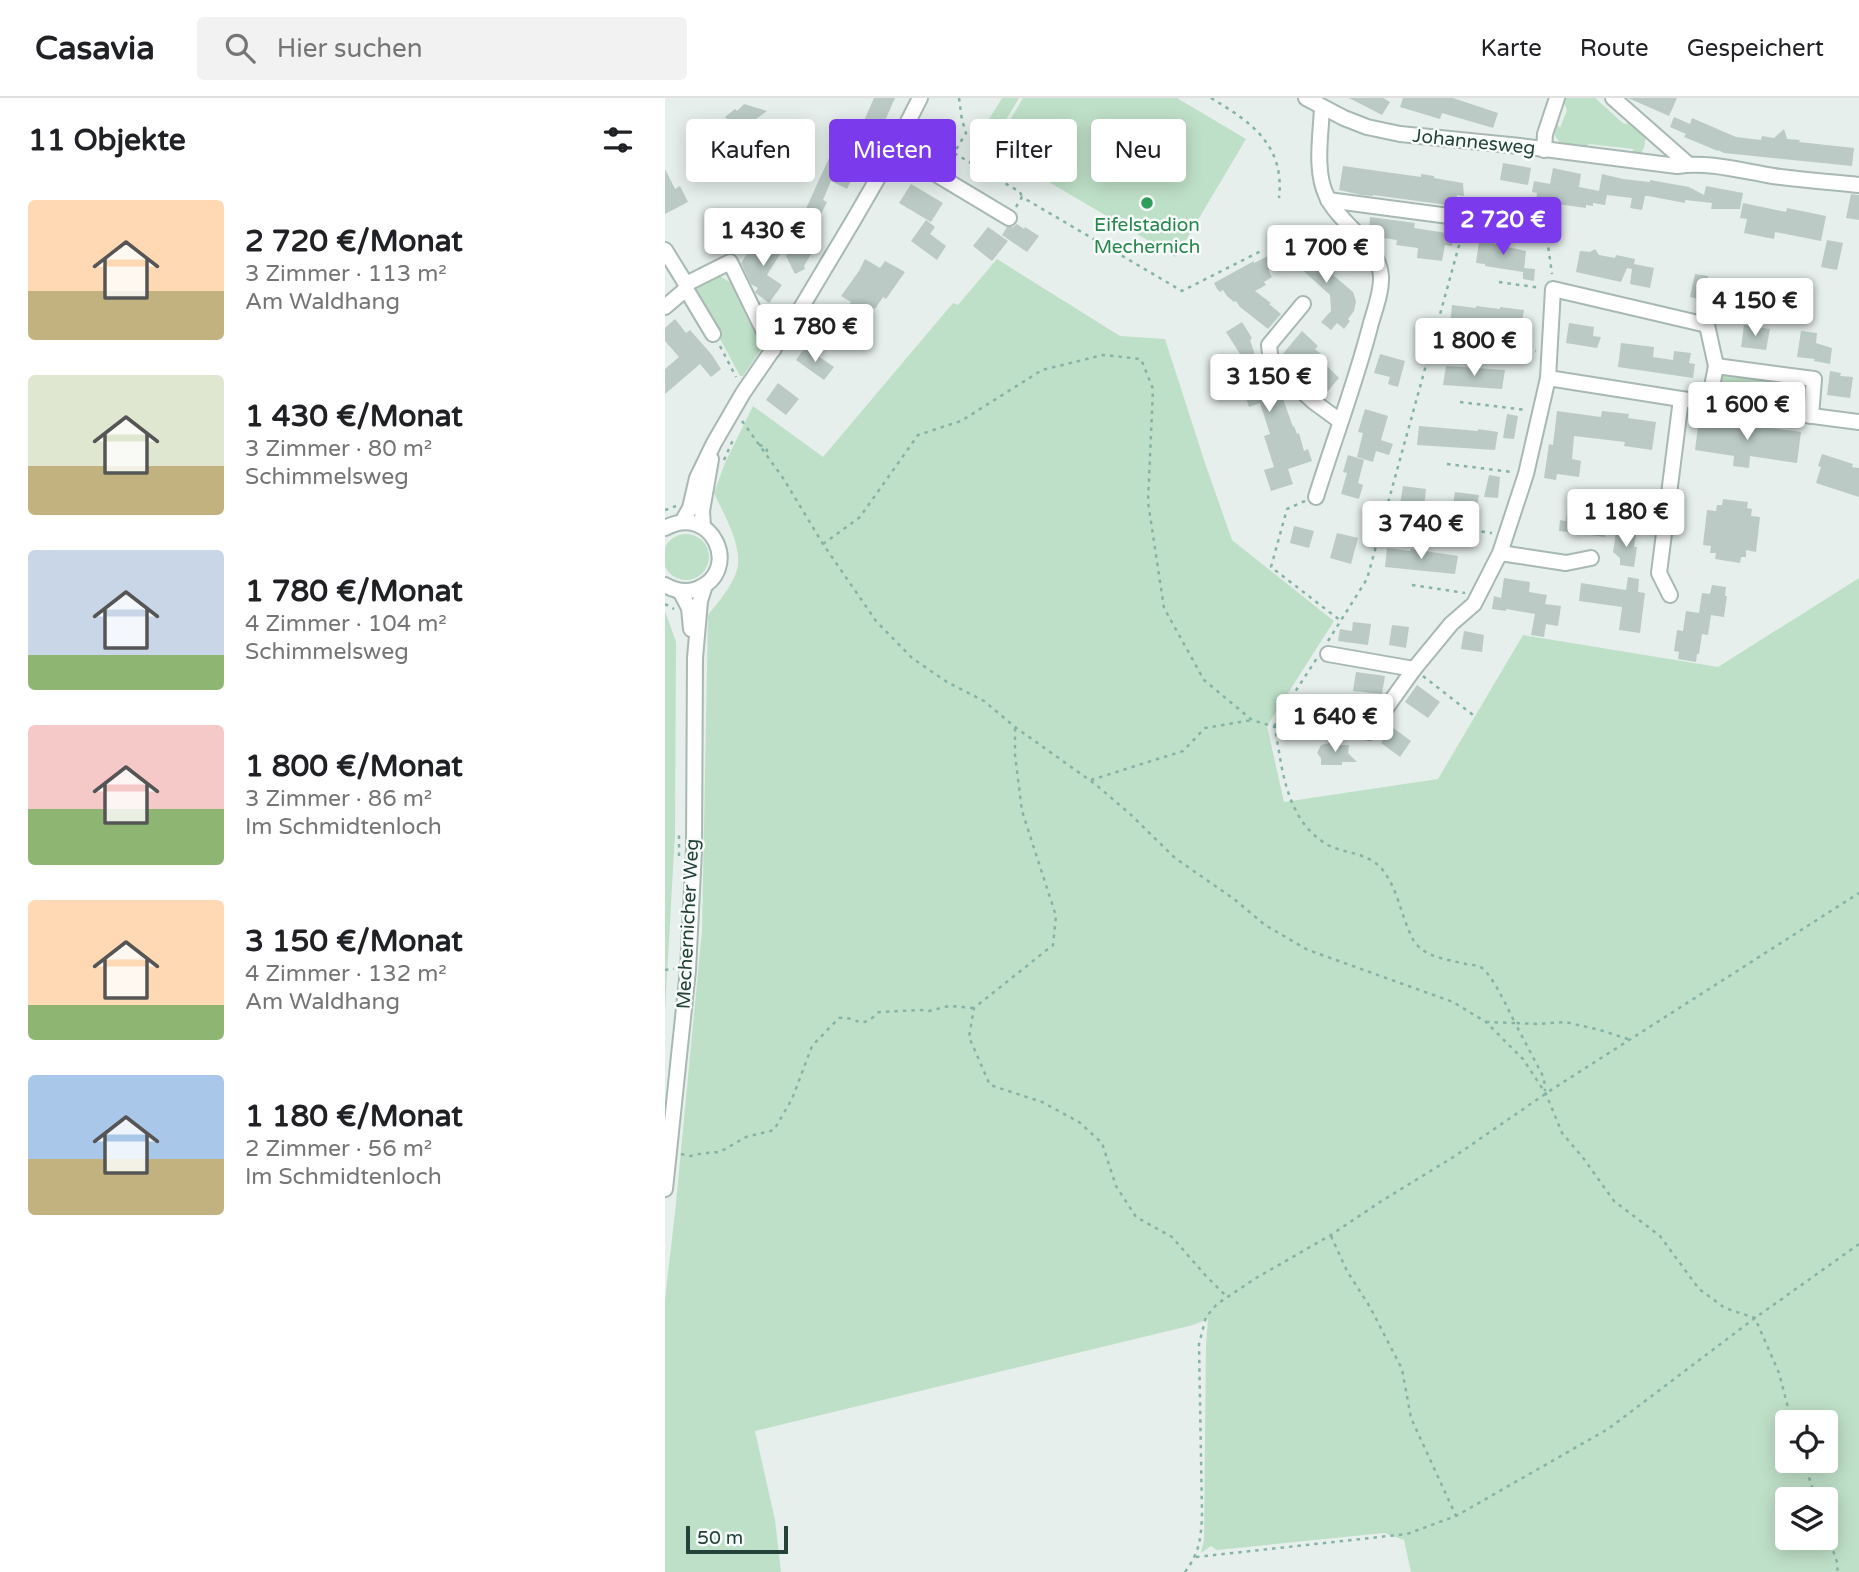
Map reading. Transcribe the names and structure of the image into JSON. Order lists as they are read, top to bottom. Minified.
{"streets":{"street":["Johannesweg","Mechernicher Weg"]},"places":["Eifelstadion Mechernich"],"scale_bar":"50 m","page":{"header":"Casavia","search":"Hier suchen","nav":["Karte","Route","Gespeichert"],"heading":"11 Objekte","chip":["Kaufen","Mieten","Filter","Neu"],"list":[{"name":"2 720 €/Monat","note":"3 Zimmer · 113 m² · Am Waldhang"},{"name":"1 430 €/Monat","note":"3 Zimmer · 80 m² · Schimmelsweg"},{"name":"1 780 €/Monat","note":"4 Zimmer · 104 m² · Schimmelsweg"},{"name":"1 800 €/Monat","note":"3 Zimmer · 86 m² · Im Schmidtenloch"},{"name":"3 150 €/Monat","note":"4 Zimmer · 132 m² · Am Waldhang"},{"name":"1 180 €/Monat","note":"2 Zimmer · 56 m² · Im Schmidtenloch"}],"price":["2 720 €","1 430 €","1 700 €","4 150 €","1 780 €","1 800 €","3 150 €","1 600 €","1 180 €","3 740 €","1 640 €"],"scale":"50 m"}}
